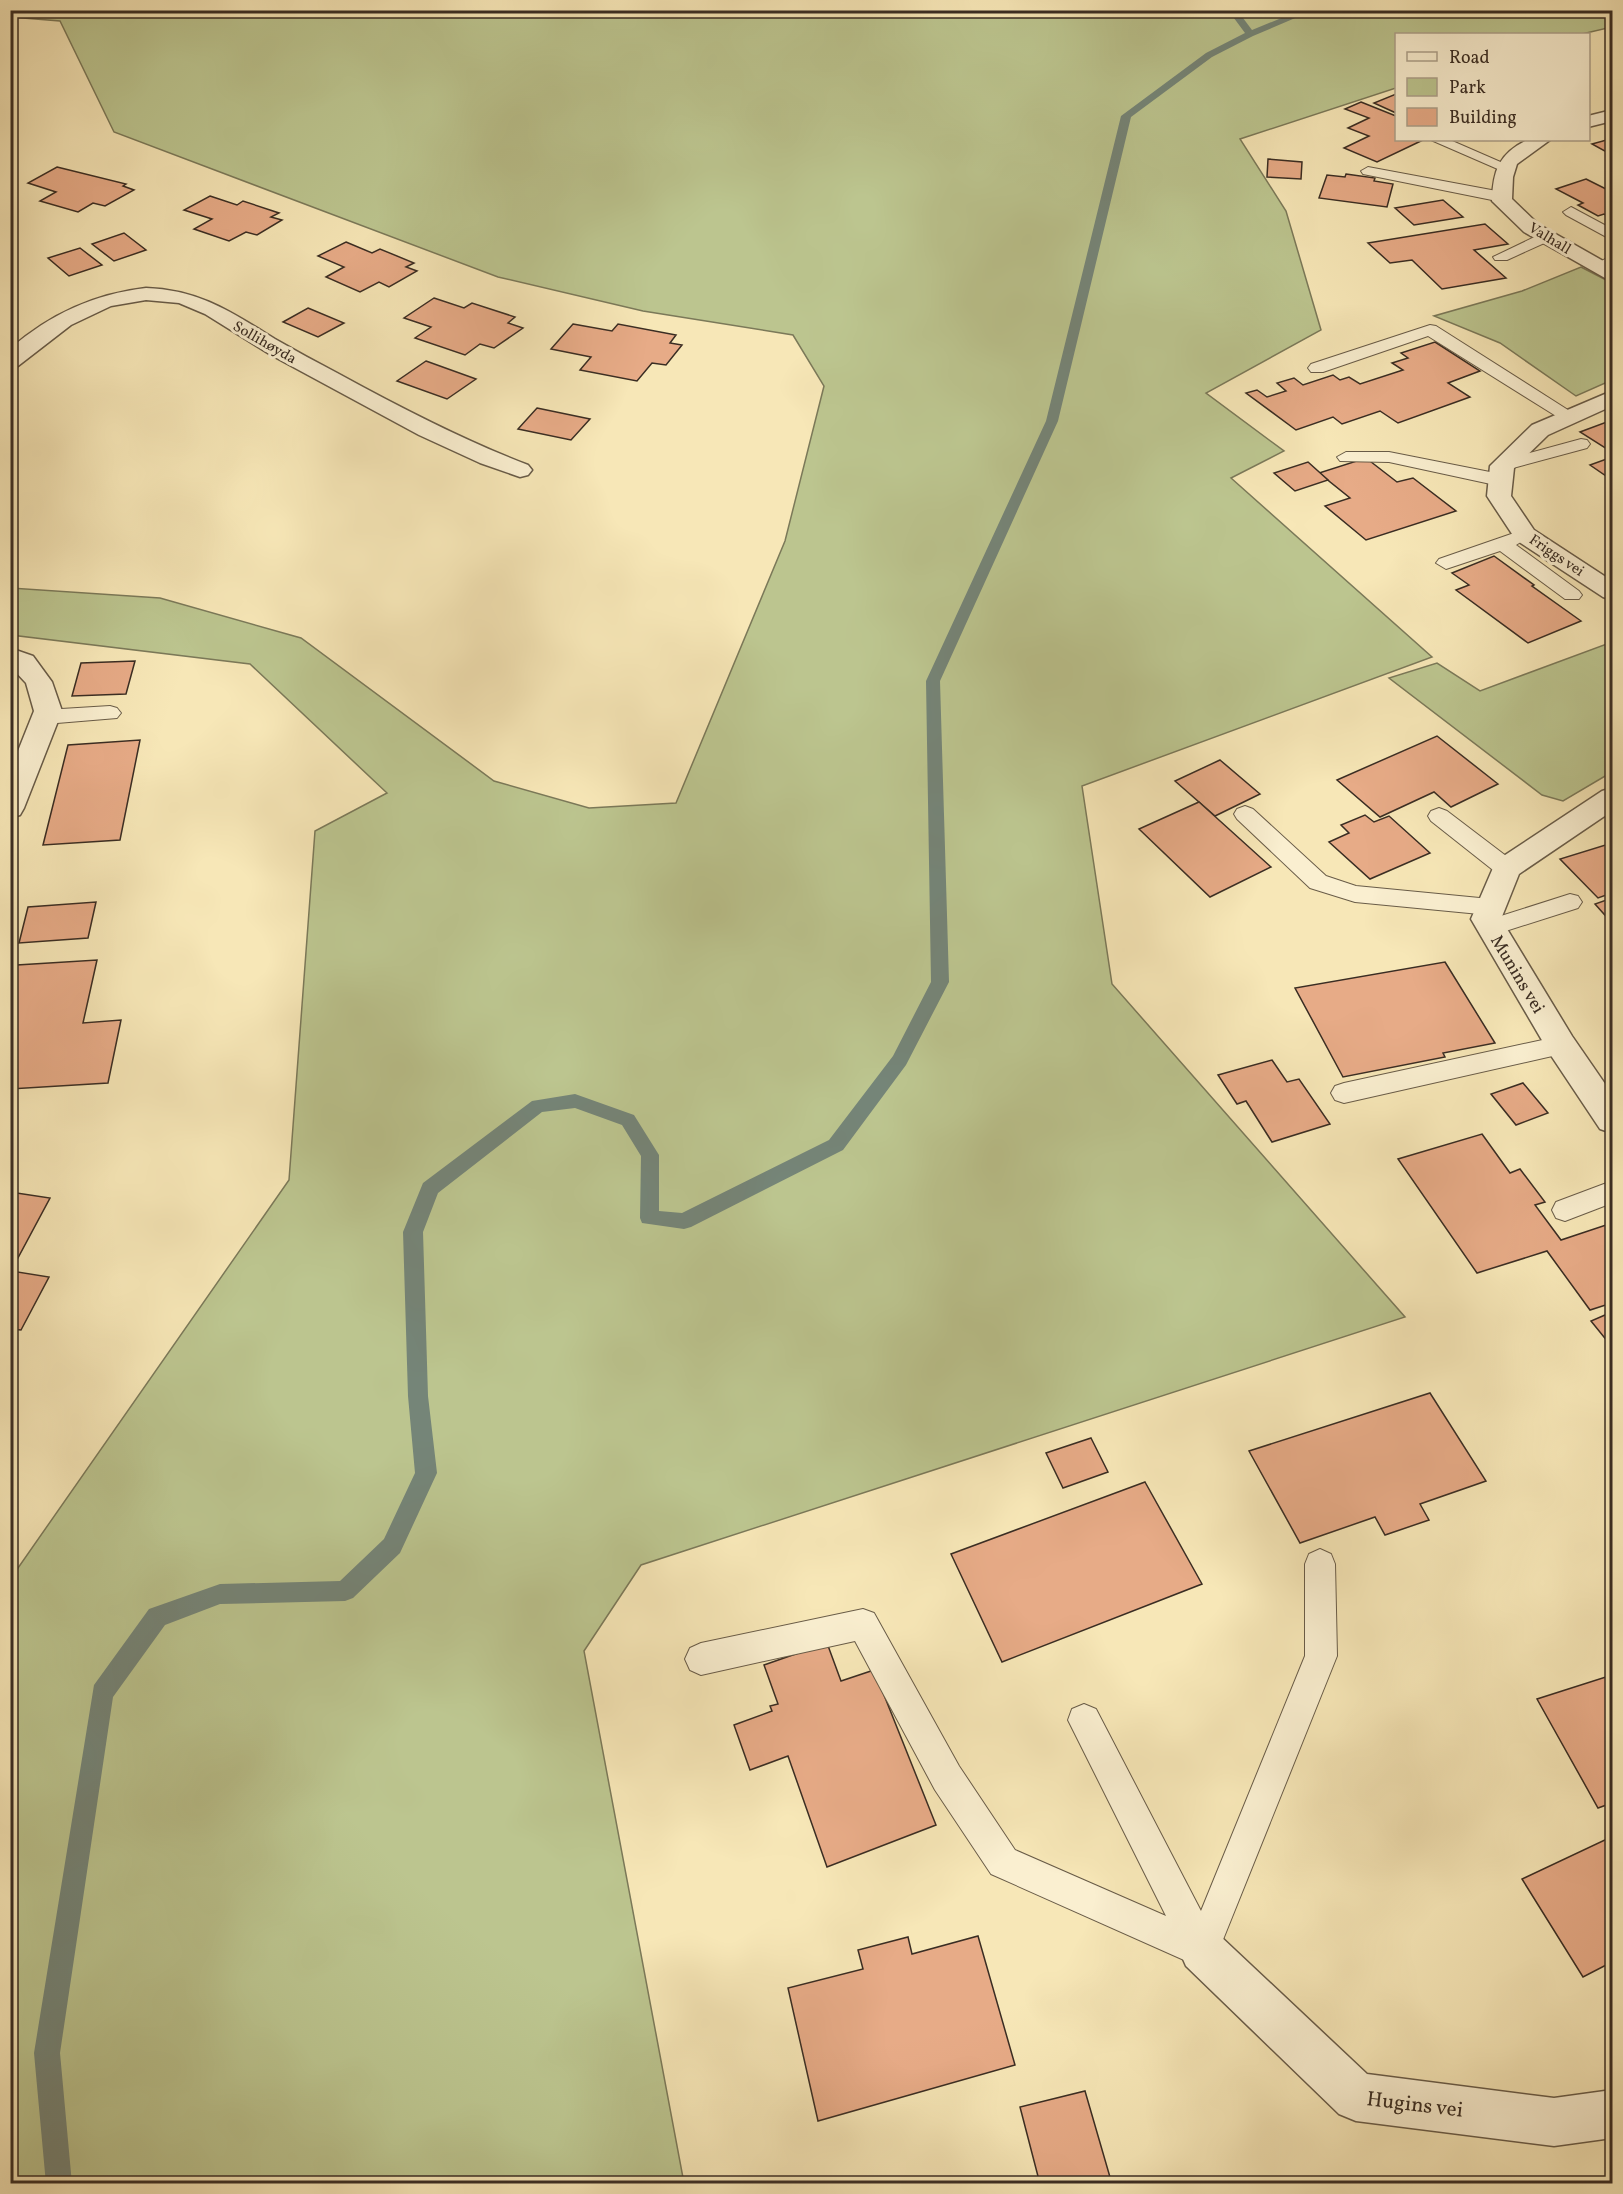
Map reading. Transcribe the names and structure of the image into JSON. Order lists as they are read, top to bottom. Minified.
{"streets":{"street":["Valhall","Sollihøyda","Friggs vei","Munins vei","Hugins vei"]},"legend":["Road","Park","Building"]}
